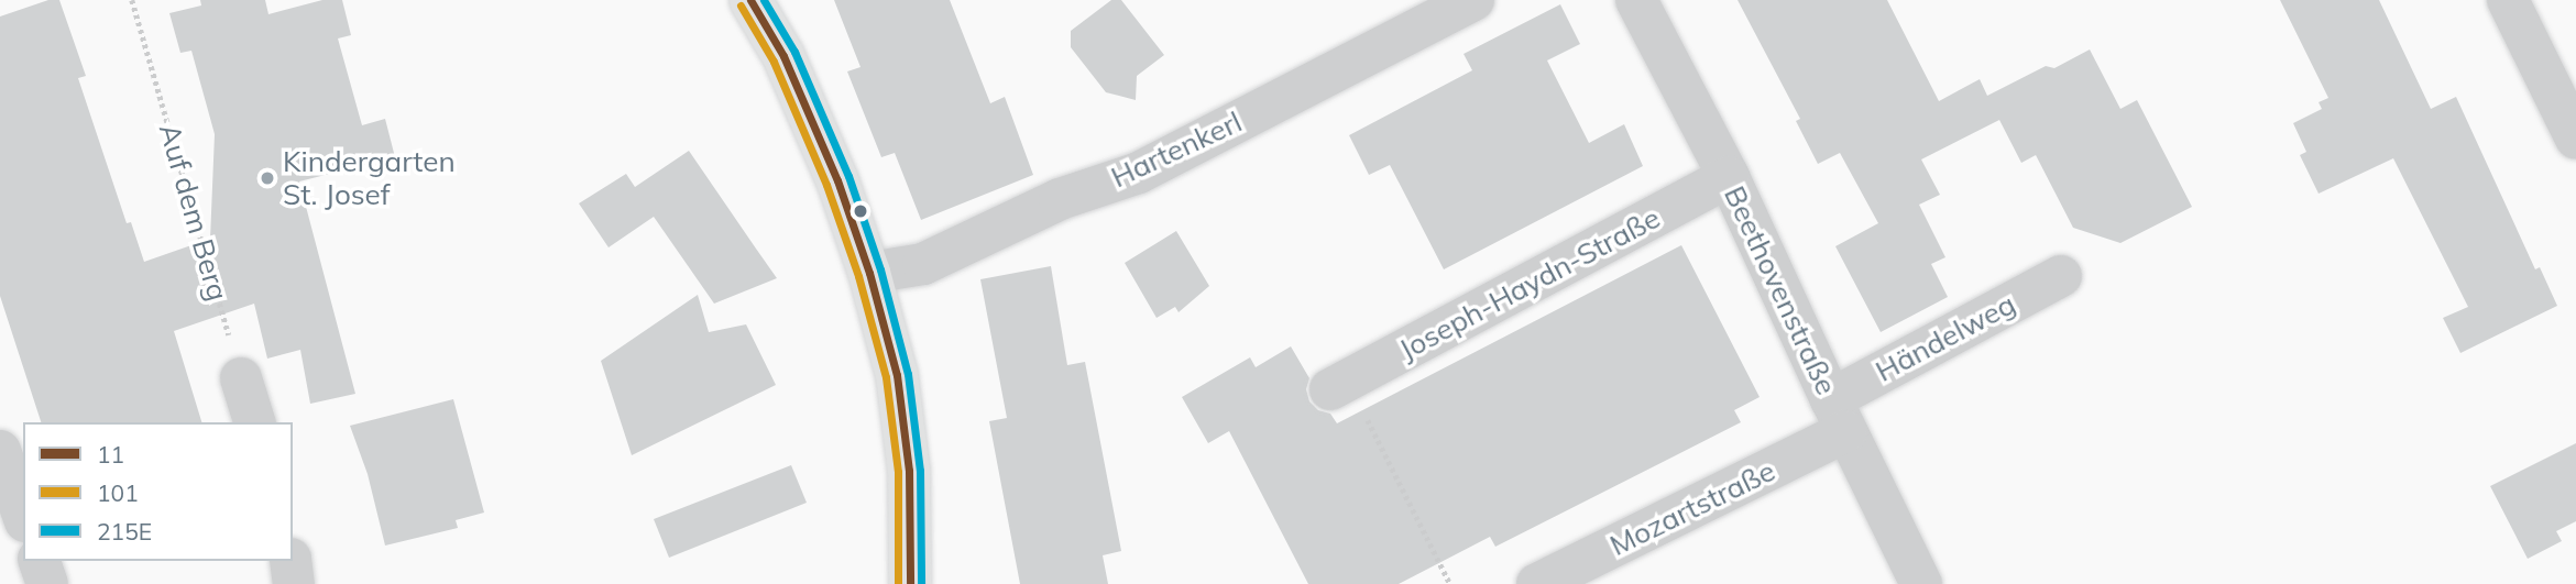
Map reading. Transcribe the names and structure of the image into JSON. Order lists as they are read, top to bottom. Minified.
{"streets":{"street":["Hartenkerl","Joseph-Haydn-Straße","Beethovenstraße","Händelweg","Mozartstraße"],"path":["Auf dem Berg"]},"crossings":[["Joseph-Haydn-Straße","Beethovenstraße"],["Beethovenstraße","Händelweg"],["Beethovenstraße","Mozartstraße"],["Händelweg","Mozartstraße"]],"places":["Kindergarten St. Josef"],"lines":["transit line 11","transit line 215E","transit line 101"],"legend":["11","101","215E"]}
